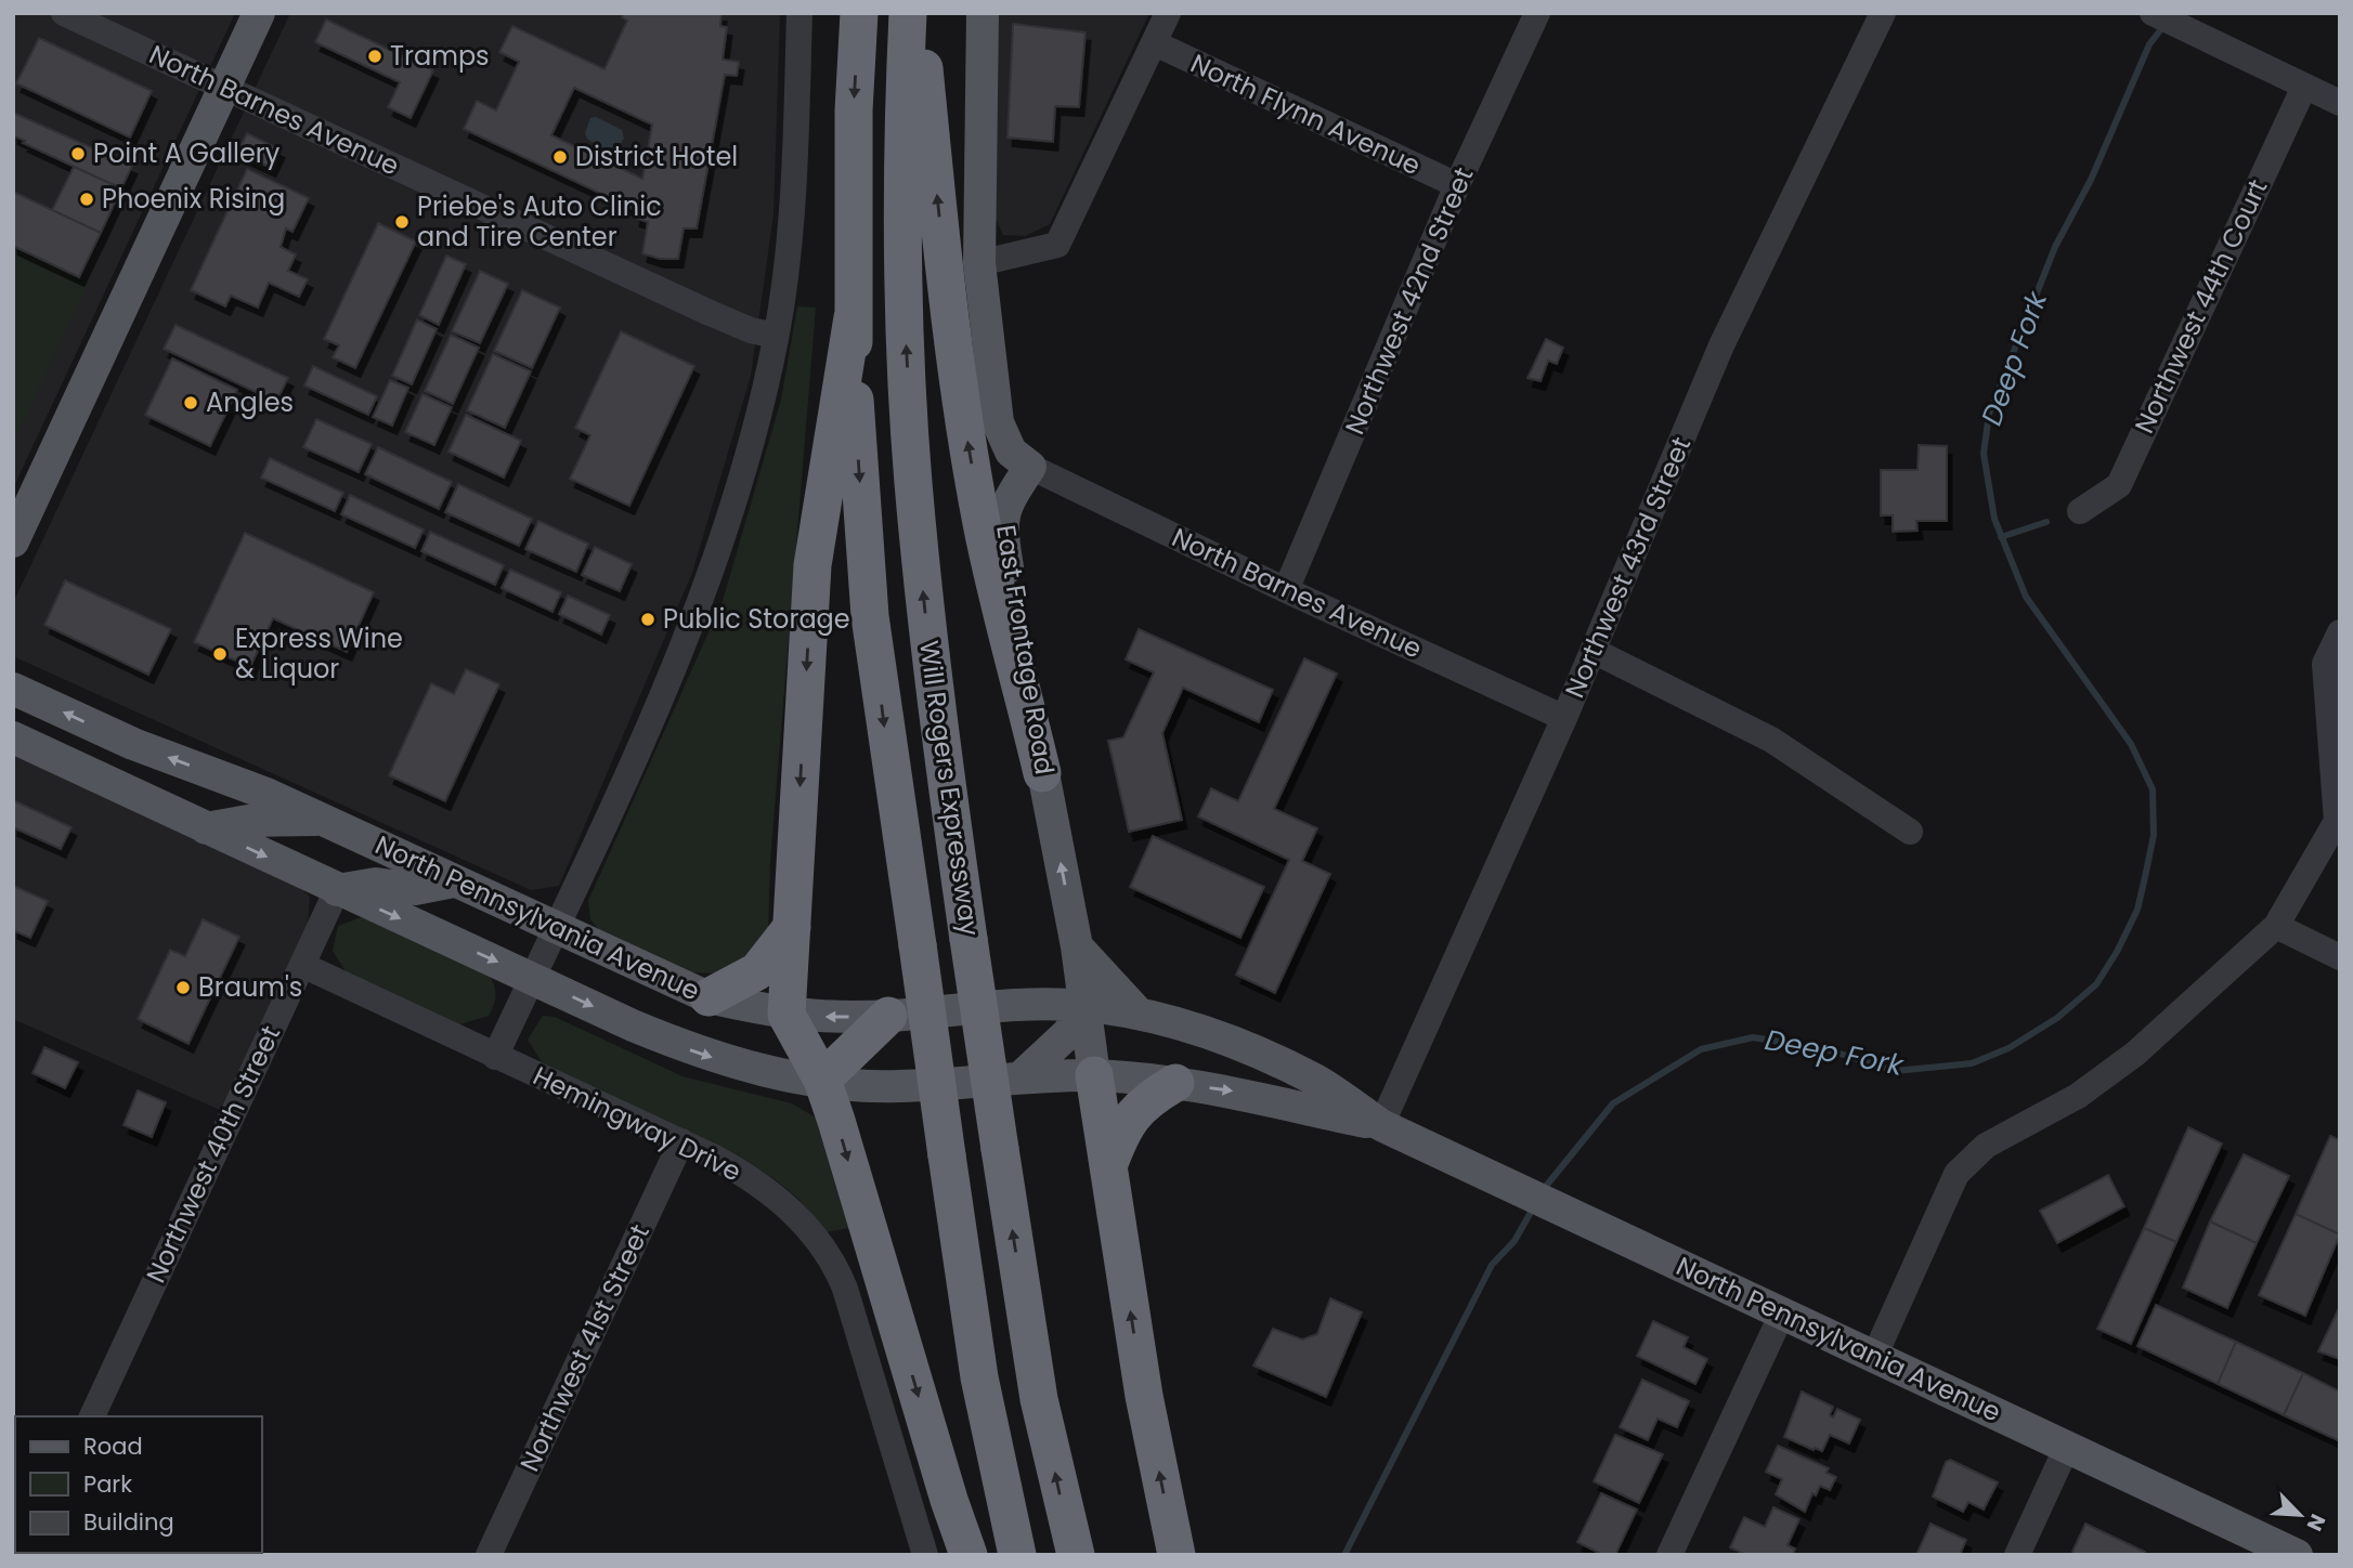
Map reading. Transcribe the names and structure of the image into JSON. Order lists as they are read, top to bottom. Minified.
{"streets":{"highway":["Will Rogers Expressway"],"main road":["East Frontage Road","North Pennsylvania Avenue"],"street":["North Barnes Avenue","North Flynn Avenue","Northwest 42nd Street","Northwest 44th Court","Northwest 43rd Street","Hemingway Drive","Northwest 40th Street","Northwest 41st Street"]},"crossings":[["North Barnes Avenue","Northwest 42nd Street"],["North Barnes Avenue","Northwest 43rd Street"],["North Barnes Avenue","East Frontage Road"],["North Flynn Avenue","Northwest 42nd Street"],["Northwest 43rd Street","North Pennsylvania Avenue"],["East Frontage Road","North Pennsylvania Avenue"],["North Pennsylvania Avenue","Northwest 40th Street"],["Hemingway Drive","Northwest 40th Street"],["Hemingway Drive","Northwest 41st Street"]],"water":["Deep Fork"],"places":["Tramps","Point A Gallery","District Hotel","Phoenix Rising","Priebe's Auto Clinic and Tire Center","Angles","Public Storage","Express Wine & Liquor","Braum's"],"legend":["Road","Park","Building"],"north":"bottom right"}
